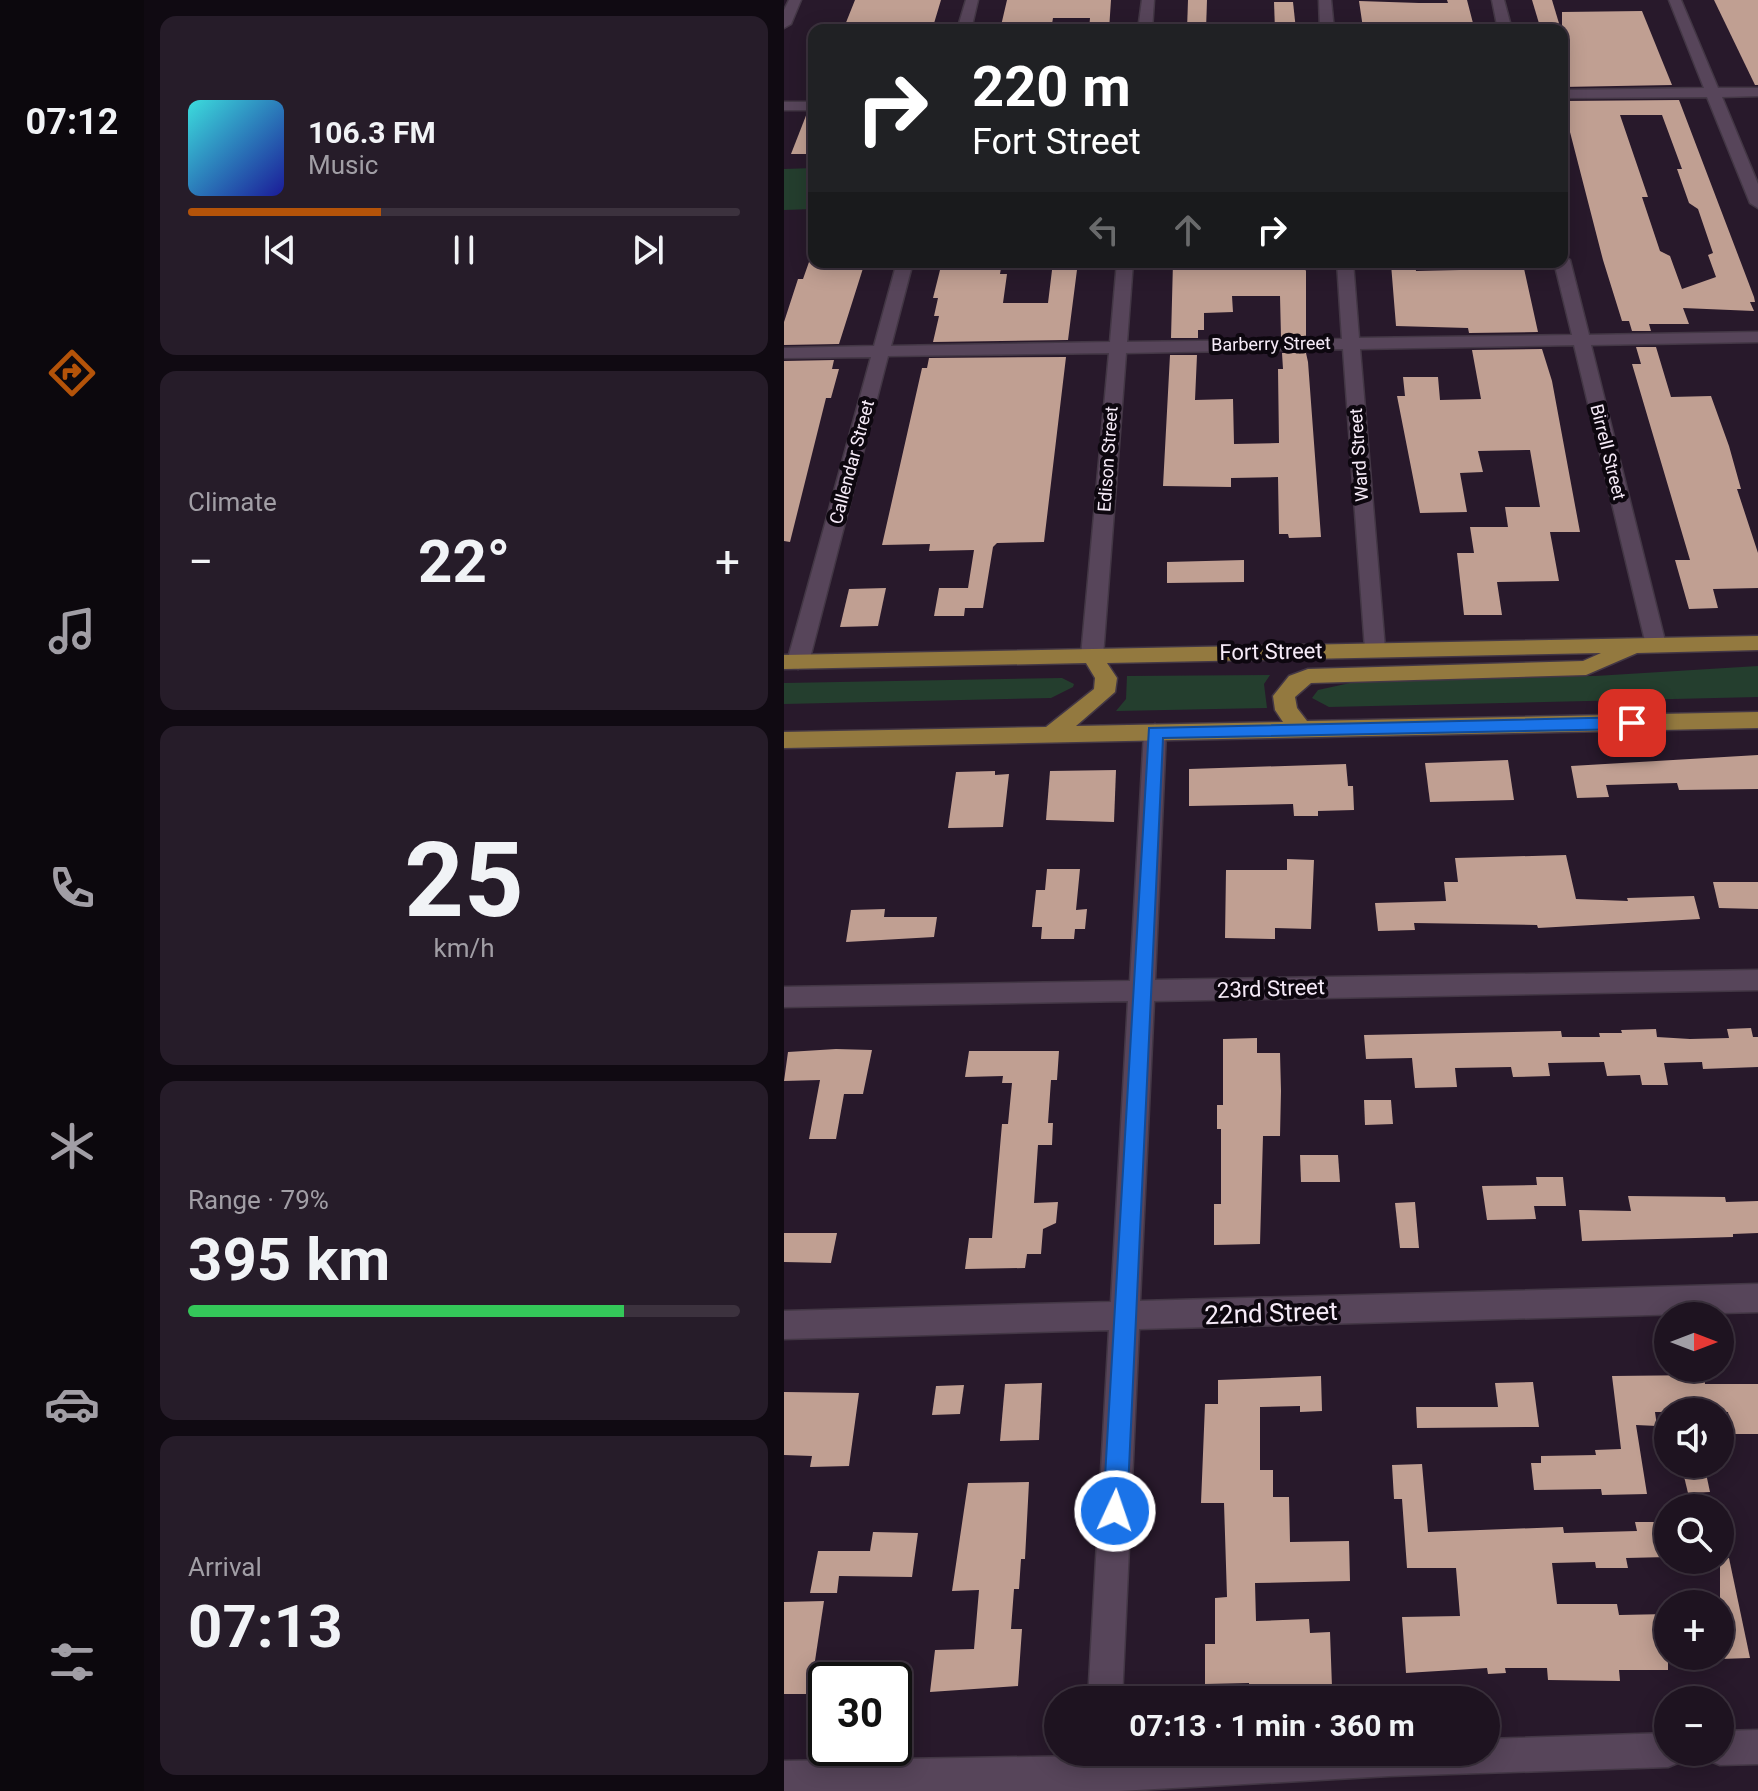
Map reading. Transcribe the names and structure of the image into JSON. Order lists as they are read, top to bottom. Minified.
{"streets":{"main road":["Fort Street"],"street":["Barberry Street","Birrell Street","Ward Street","Edison Street","Callendar Street","23rd Street","22nd Street"]},"crossings":[["Barberry Street","Birrell Street"],["Barberry Street","Ward Street"],["Barberry Street","Edison Street"],["Barberry Street","Callendar Street"],["Birrell Street","Fort Street"],["Ward Street","Fort Street"],["Edison Street","Fort Street"],["Callendar Street","Fort Street"]],"north":"right","page":{"tabs":"07:12","turn":["220 m","Fort Street"],"song":["106.3 FM","Music"],"tile":["Climate",["25","km/h"],["Range · 79%","395 km"],["Arrival","07:13"]],"heat":["−","22°","+"],"map_buttons":["+","−"],"limit":"30","trip":"07:13 · 1 min · 360 m"}}
